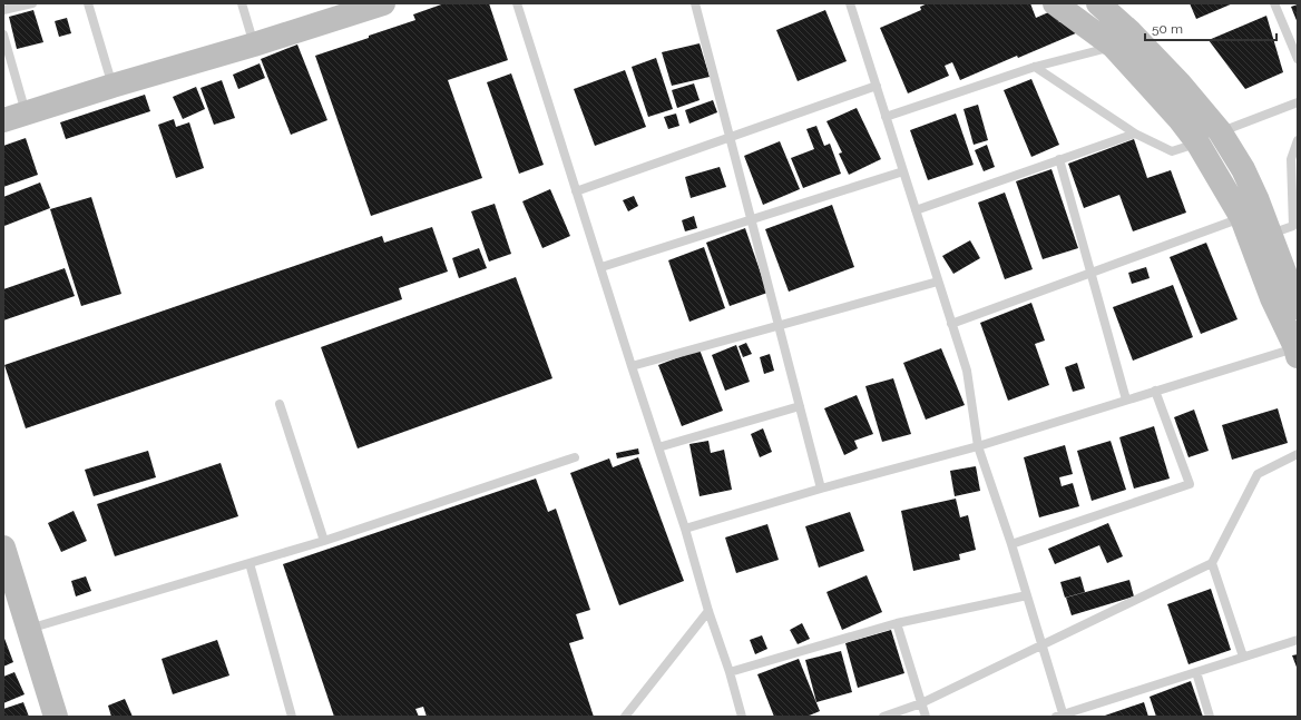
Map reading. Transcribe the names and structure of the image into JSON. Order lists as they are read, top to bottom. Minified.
{"scale_bar":"50 m"}
